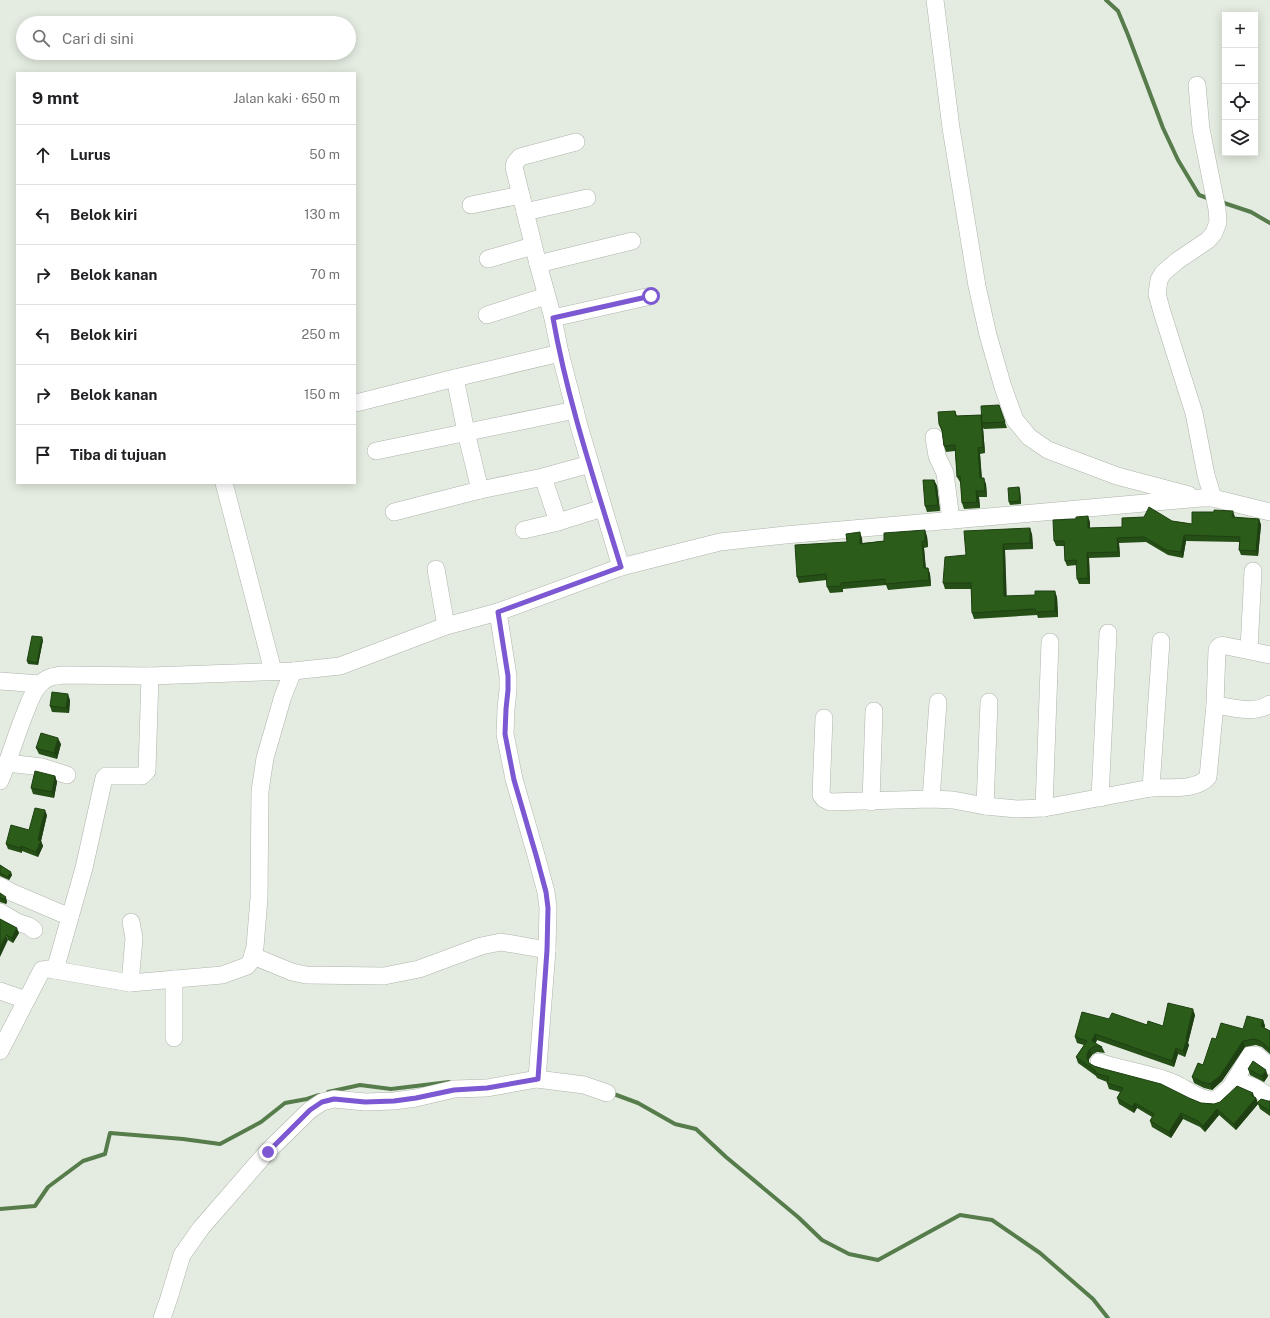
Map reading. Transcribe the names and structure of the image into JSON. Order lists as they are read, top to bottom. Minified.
{"page":{"map_buttons":["+","−"],"search":"Cari di sini","heading":["9 mnt","Jalan kaki · 650 m"],"list":[["Lurus","50 m"],["Belok kiri","130 m"],["Belok kanan","70 m"],["Belok kiri","250 m"],["Belok kanan","150 m"],"Tiba di tujuan"]}}
